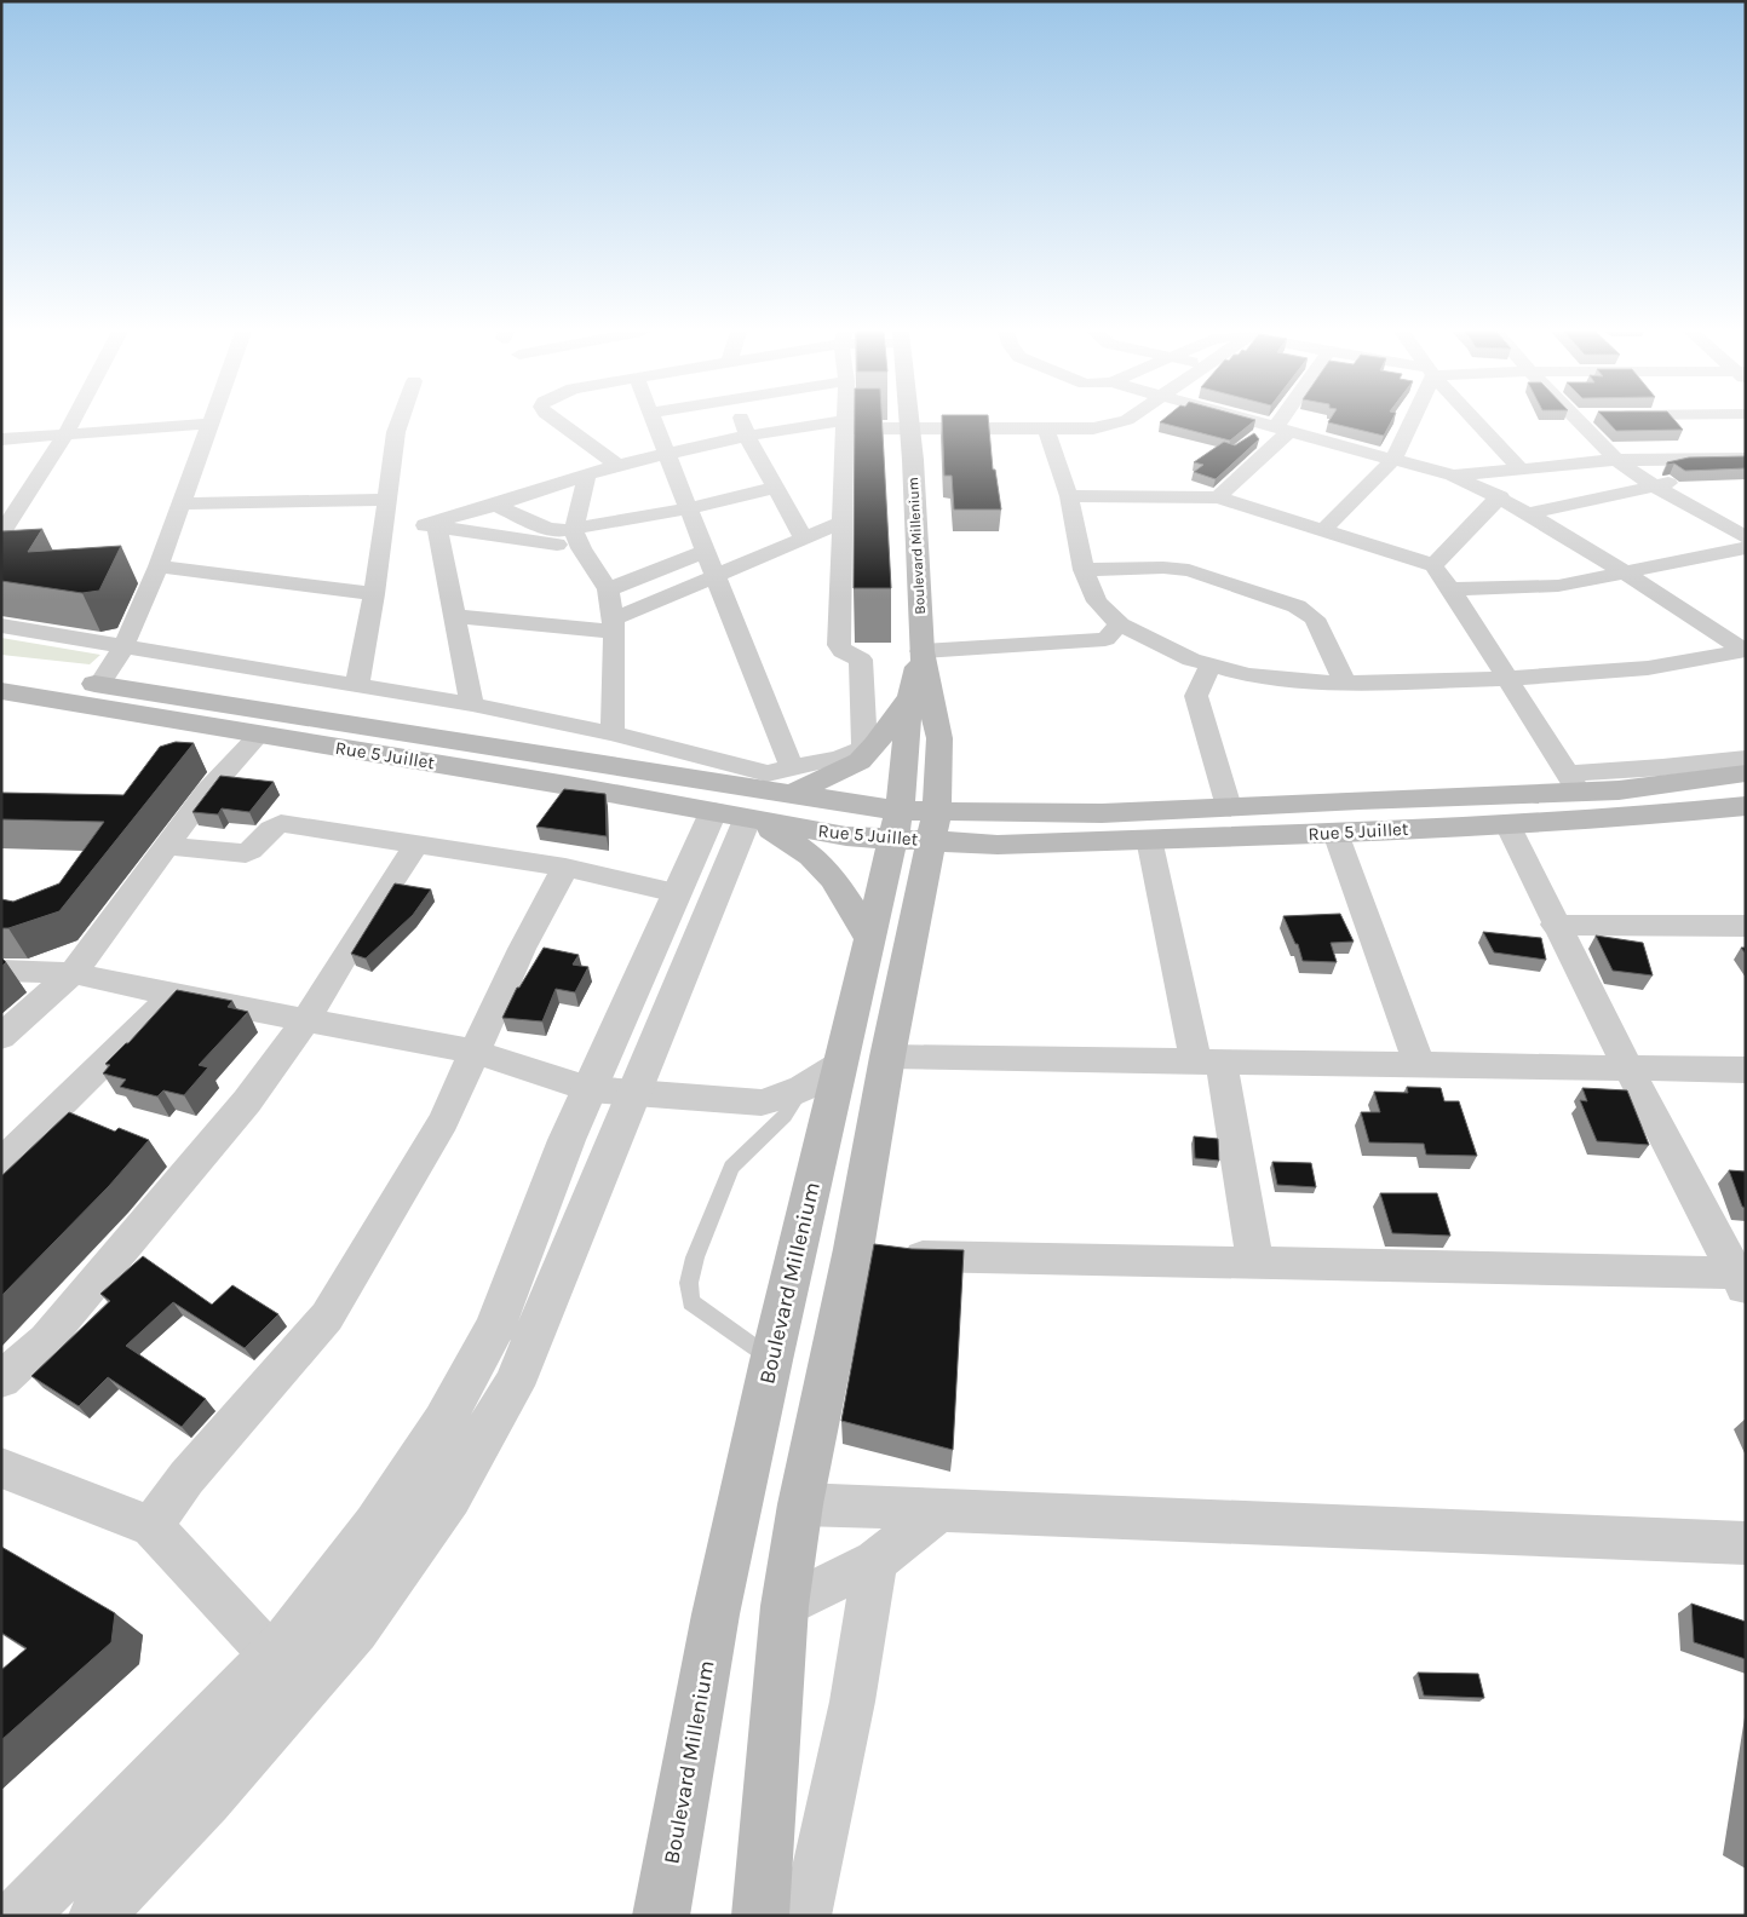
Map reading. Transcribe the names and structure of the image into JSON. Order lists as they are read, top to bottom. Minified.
{"streets":{"main road":["Boulevard Millenium","Rue 5 Juillet"]},"crossings":[["Boulevard Millenium","Rue 5 Juillet"]]}
